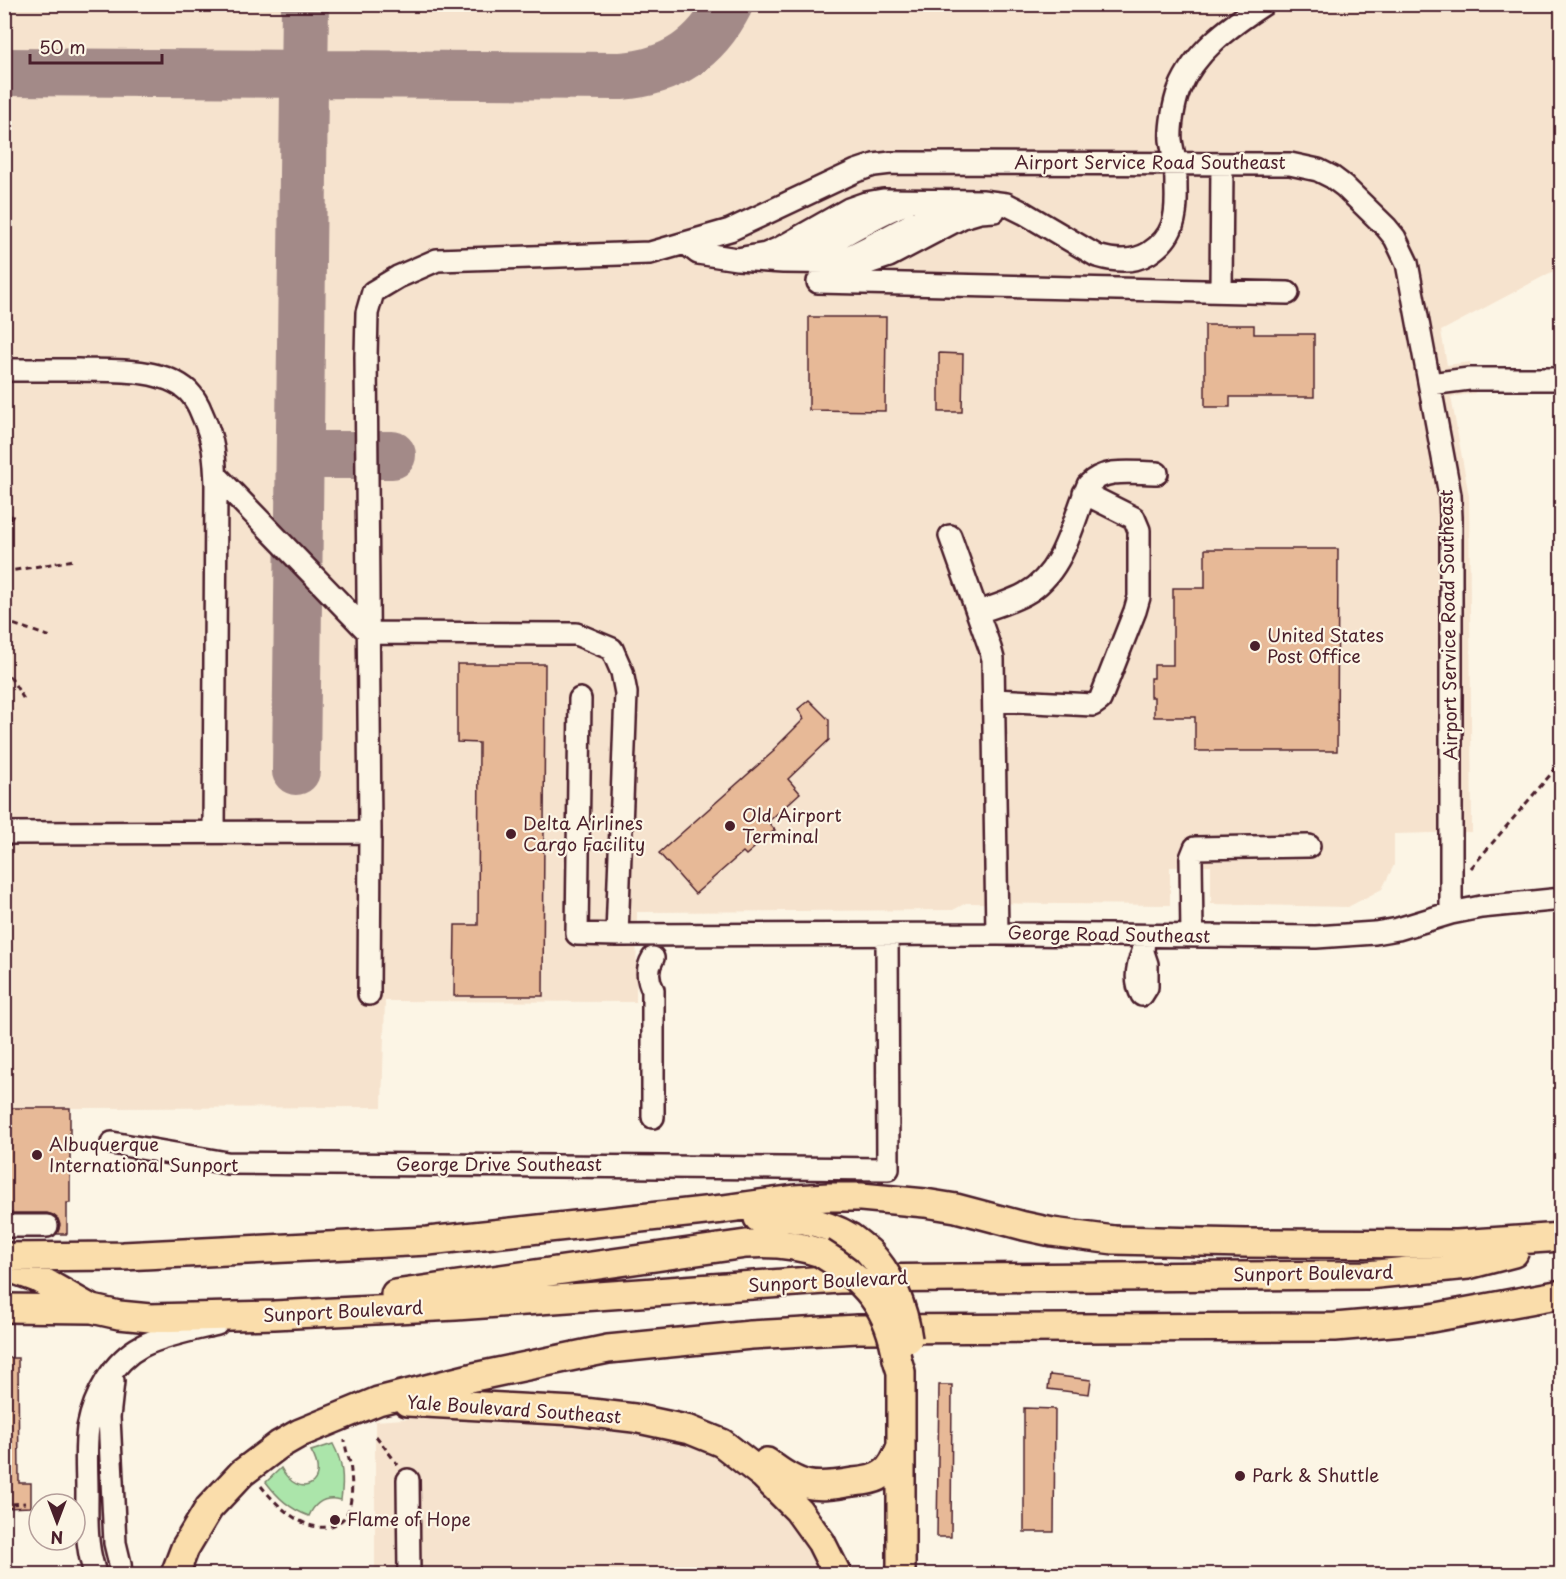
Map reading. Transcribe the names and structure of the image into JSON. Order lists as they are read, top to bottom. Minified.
{"streets":{"main road":["Sunport Boulevard","Yale Boulevard Southeast"],"street":["Airport Service Road Southeast","George Road Southeast","George Drive Southeast"]},"crossings":[["Airport Service Road Southeast","George Road Southeast"],["George Road Southeast","George Drive Southeast"]],"places":["United States Post Office","Old Airport Terminal","Delta Airlines Cargo Facility","Albuquerque International Sunport","Park & Shuttle","Flame of Hope"],"scale_bar":"50 m","north":"bottom"}
